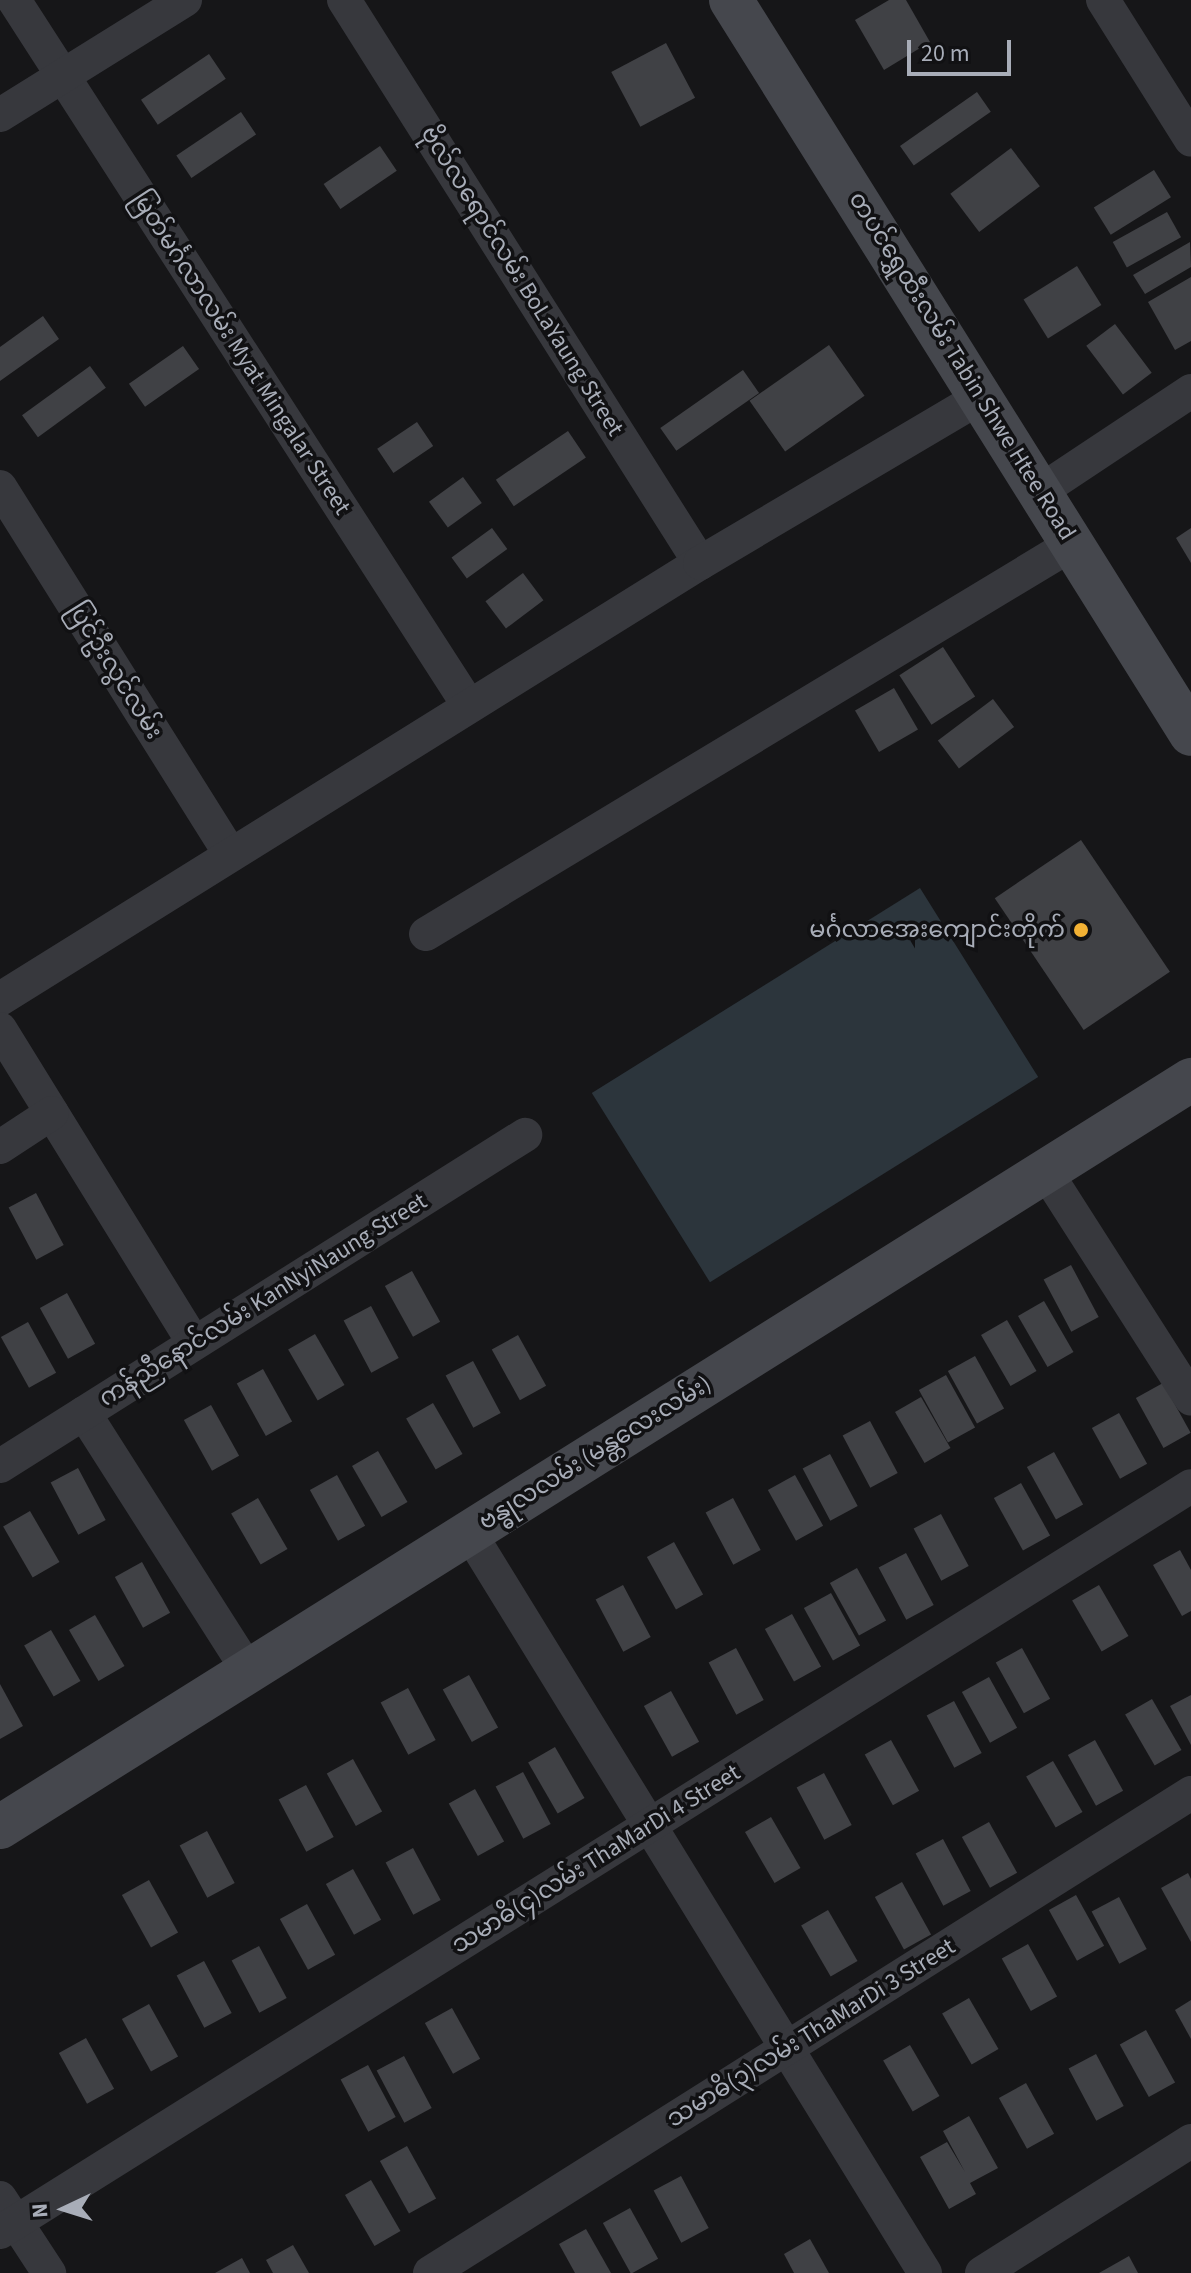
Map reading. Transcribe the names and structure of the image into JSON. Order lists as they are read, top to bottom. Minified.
{"streets":{"street":["ဗိုလ်လရောင်လမ်း BoLaYaung Street","မြတ်မင်္ဂလာလမ်း Myat Mingalar Street","တပင်ရွှေထီးလမ်း Tabin Shwe Htee Road","ပြင်ဦးလွင်လမ်း","ကန်ညီနောင်လမ်း KanNyiNaung Street","ဗန္ဓုလလမ်း (မန္တလေးလမ်း)","သမာဓိ(၄)လမ်း ThaMarDi 4 Street","သမာဓိ(၃)လမ်း ThaMarDi 3 Street"]},"places":["မင်္ဂလာအေးကျောင်းတိုက်"],"scale_bar":"20 m","north":"left"}
